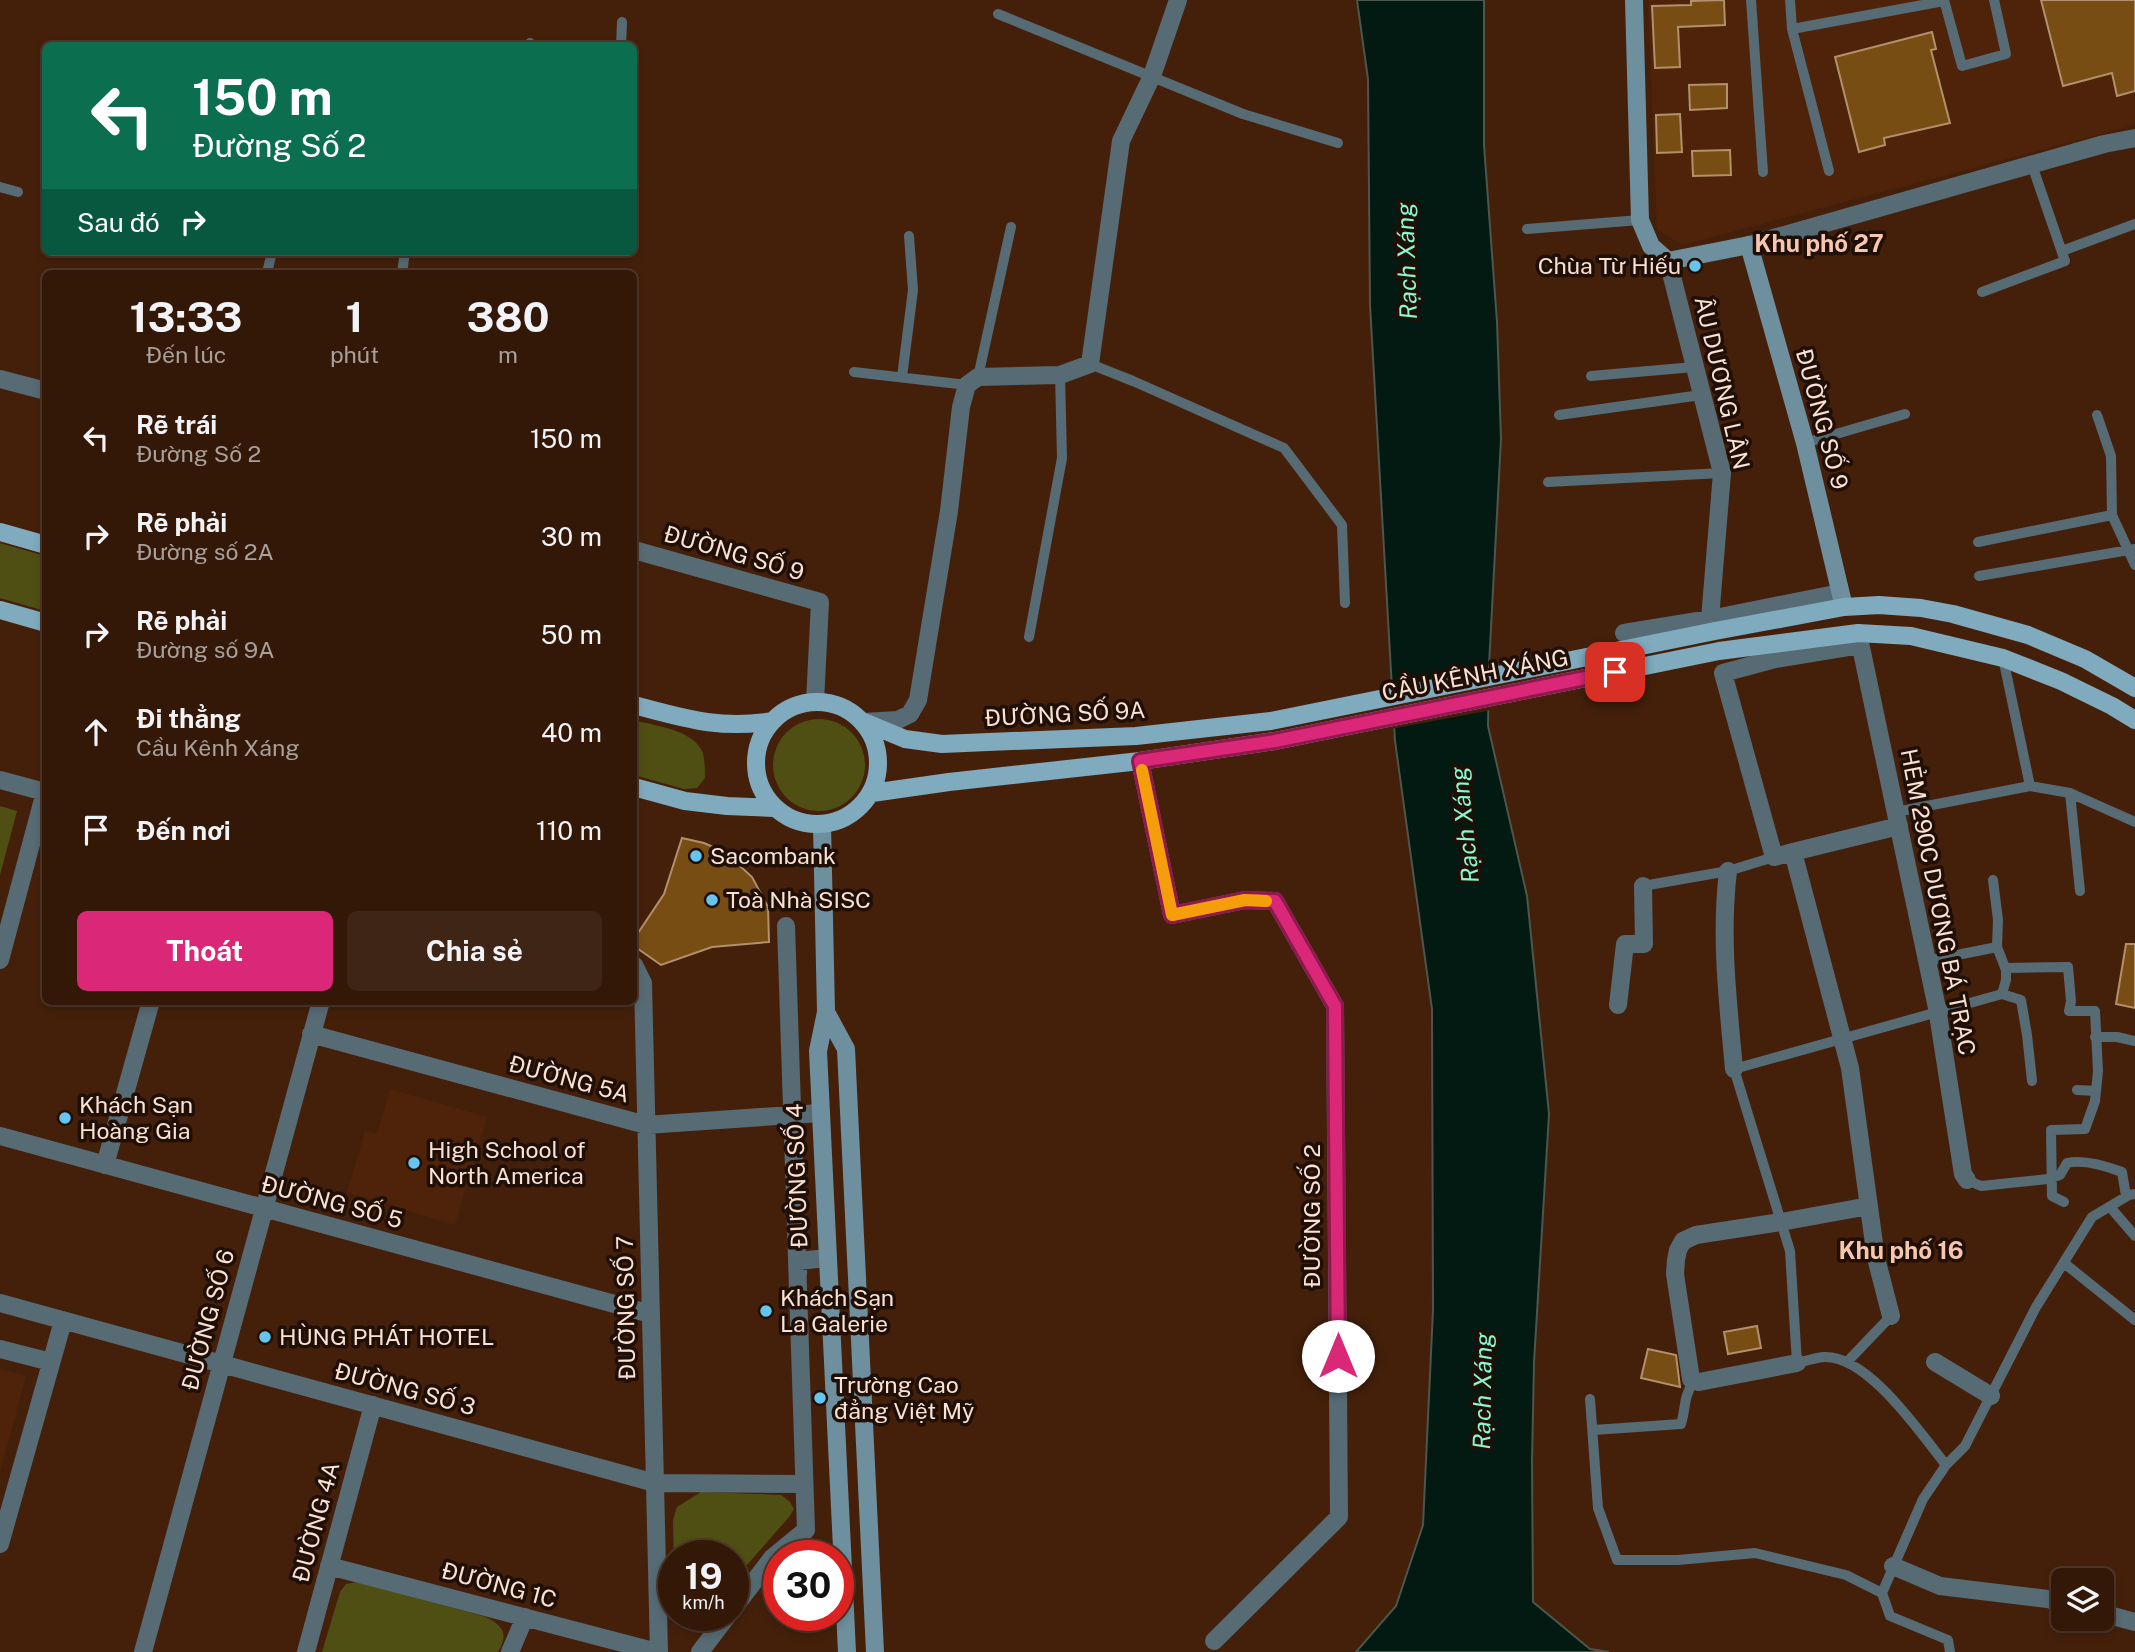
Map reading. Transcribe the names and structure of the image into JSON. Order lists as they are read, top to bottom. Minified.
{"streets":{"main road":["ÂU DƯƠNG LÂN","ĐƯỜNG SỐ 9","CẦU KÊNH XÁNG","ĐƯỜNG SỐ 9A","ĐƯỜNG SỐ 4"],"street":["HẺM 290C DƯƠNG BÁ TRẠC","ĐƯỜNG 5A","ĐƯỜNG SỐ 5","ĐƯỜNG SỐ 2","ĐƯỜNG SỐ 7","ĐƯỜNG SỐ 6","ĐƯỜNG SỐ 3","ĐƯỜNG 4A","ĐƯỜNG 1C"]},"crossings":[["ĐƯỜNG SỐ 9","CẦU KÊNH XÁNG"],["ĐƯỜNG SỐ 9","ĐƯỜNG SỐ 9A"],["ĐƯỜNG SỐ 9","ĐƯỜNG SỐ 4"],["CẦU KÊNH XÁNG","ĐƯỜNG SỐ 9A"],["CẦU KÊNH XÁNG","HẺM 290C DƯƠNG BÁ TRẠC"],["CẦU KÊNH XÁNG","ĐƯỜNG SỐ 2"],["ĐƯỜNG SỐ 9A","ĐƯỜNG SỐ 4"],["ĐƯỜNG 5A","ĐƯỜNG SỐ 4"],["ĐƯỜNG 5A","ĐƯỜNG SỐ 7"],["ĐƯỜNG 5A","ĐƯỜNG SỐ 6"],["ĐƯỜNG SỐ 4","ĐƯỜNG SỐ 3"],["ĐƯỜNG SỐ 5","ĐƯỜNG SỐ 7"],["ĐƯỜNG SỐ 5","ĐƯỜNG SỐ 6"],["ĐƯỜNG SỐ 7","ĐƯỜNG SỐ 3"],["ĐƯỜNG SỐ 7","ĐƯỜNG 1C"],["ĐƯỜNG SỐ 6","ĐƯỜNG SỐ 3"],["ĐƯỜNG SỐ 3","ĐƯỜNG 4A"],["ĐƯỜNG 4A","ĐƯỜNG 1C"]],"districts":["Khu phố 27","Khu phố 16"],"water":["Rạch Xáng"],"places":["Chùa Từ Hiếu","Sacombank","Toà Nhà SISC","Khách Sạn Hoàng Gia","High School of North America","Khách Sạn La Galerie","HÙNG PHÁT HOTEL","Trường Cao đẳng Việt Mỹ"],"page":{"turn":["150 m","Đường Số 2"],"then":"Sau đó","eta":["13:33","Đến lúc","1","phút","380","m"],"list":[{"name":"Rẽ trái","note":"Đường Số 2","value":"150 m"},{"name":"Rẽ phải","note":"Đường số 2A","value":"30 m"},{"name":"Rẽ phải","note":"Đường số 9A","value":"50 m"},{"name":"Đi thẳng","note":"Cầu Kênh Xáng","value":"40 m"},{"name":"Đến nơi","value":"110 m"}],"buttons":["Thoát","Chia sẻ"],"speed":"19 km/h","limit":"30"}}
